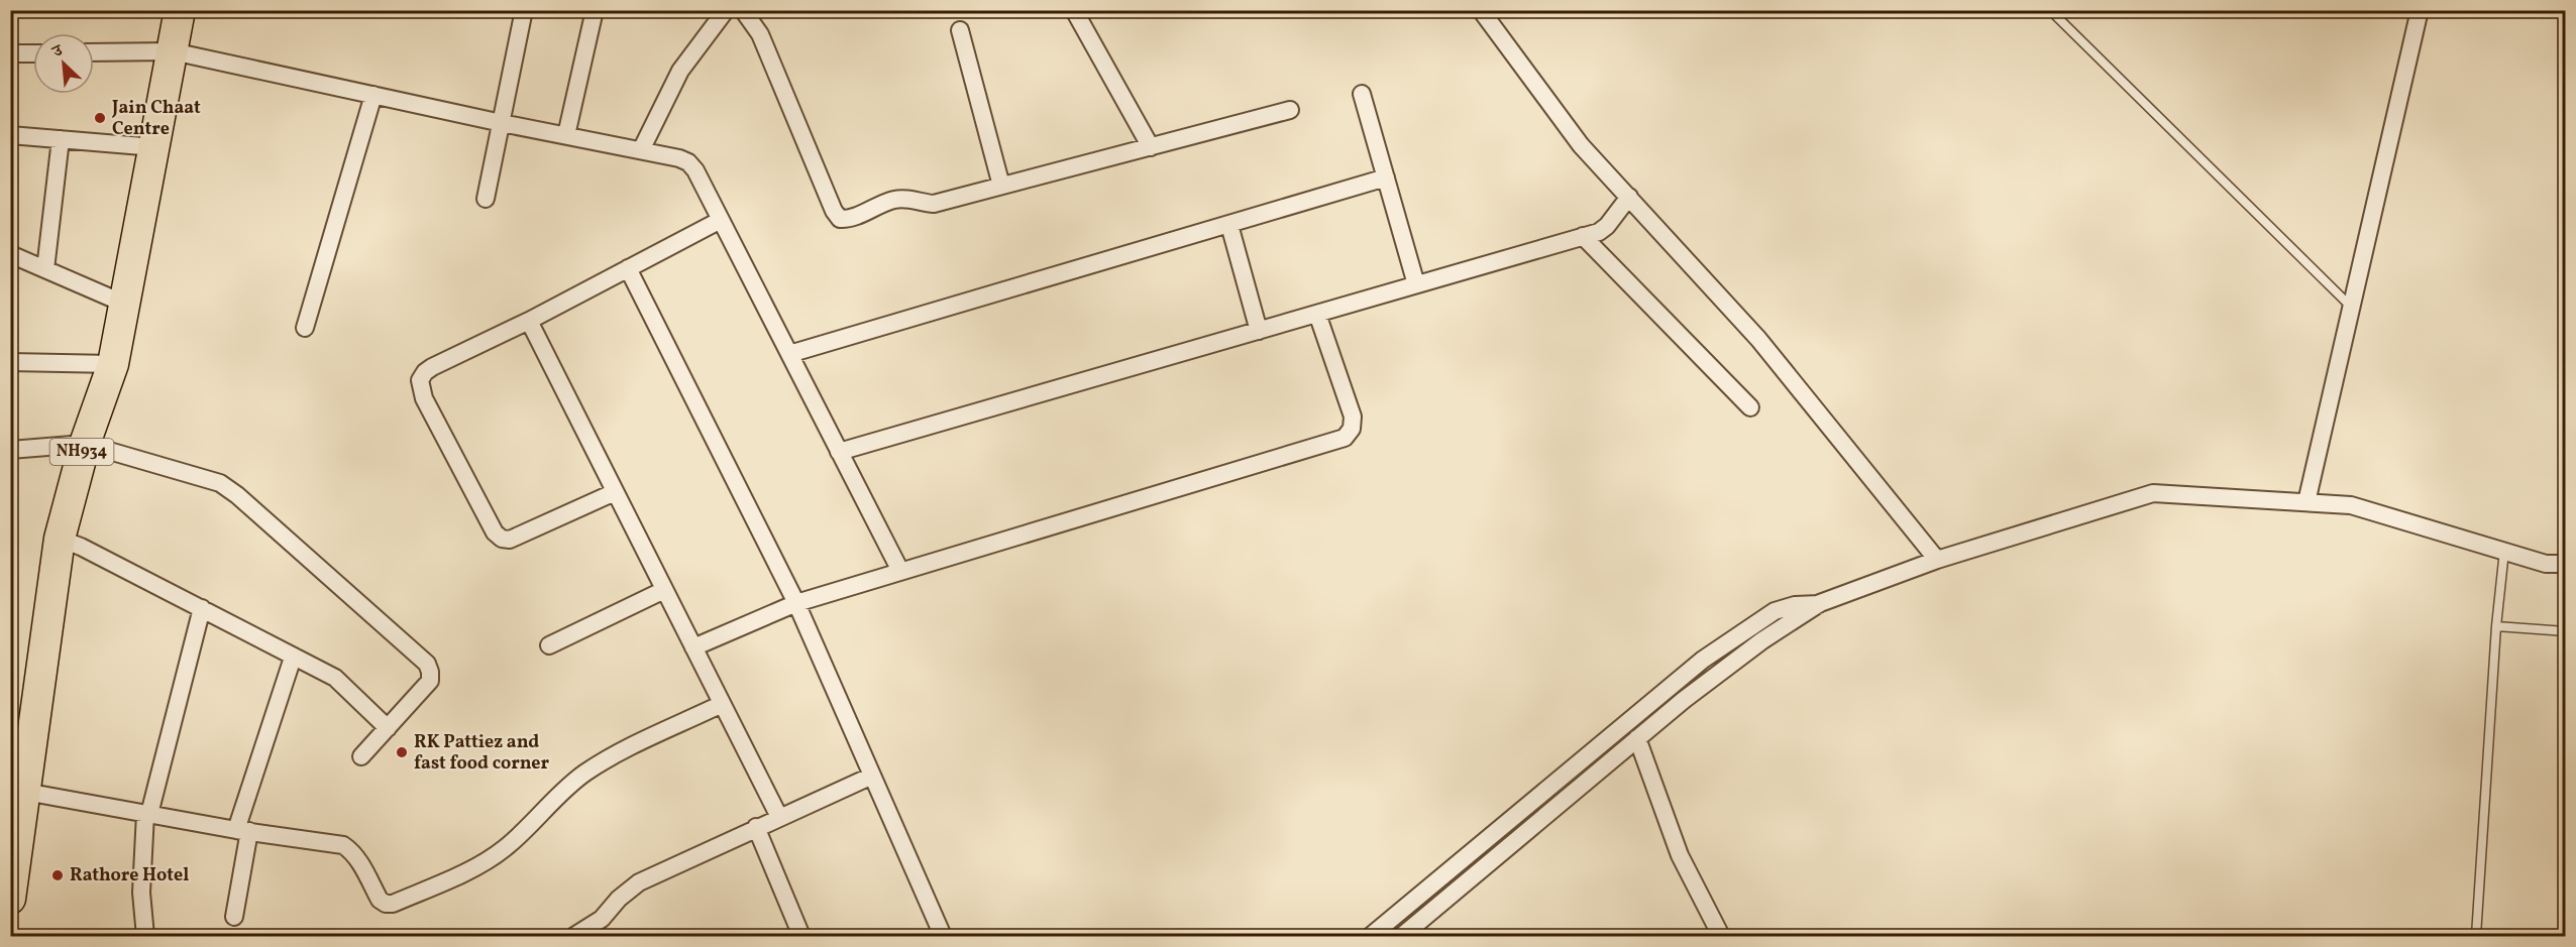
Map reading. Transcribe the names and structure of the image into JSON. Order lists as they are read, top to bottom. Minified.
{"streets":{"highway":["NH934"]},"places":["Jain Chaat Centre","RK Pattiez and fast food corner","Rathore Hotel"],"north":"top left"}
